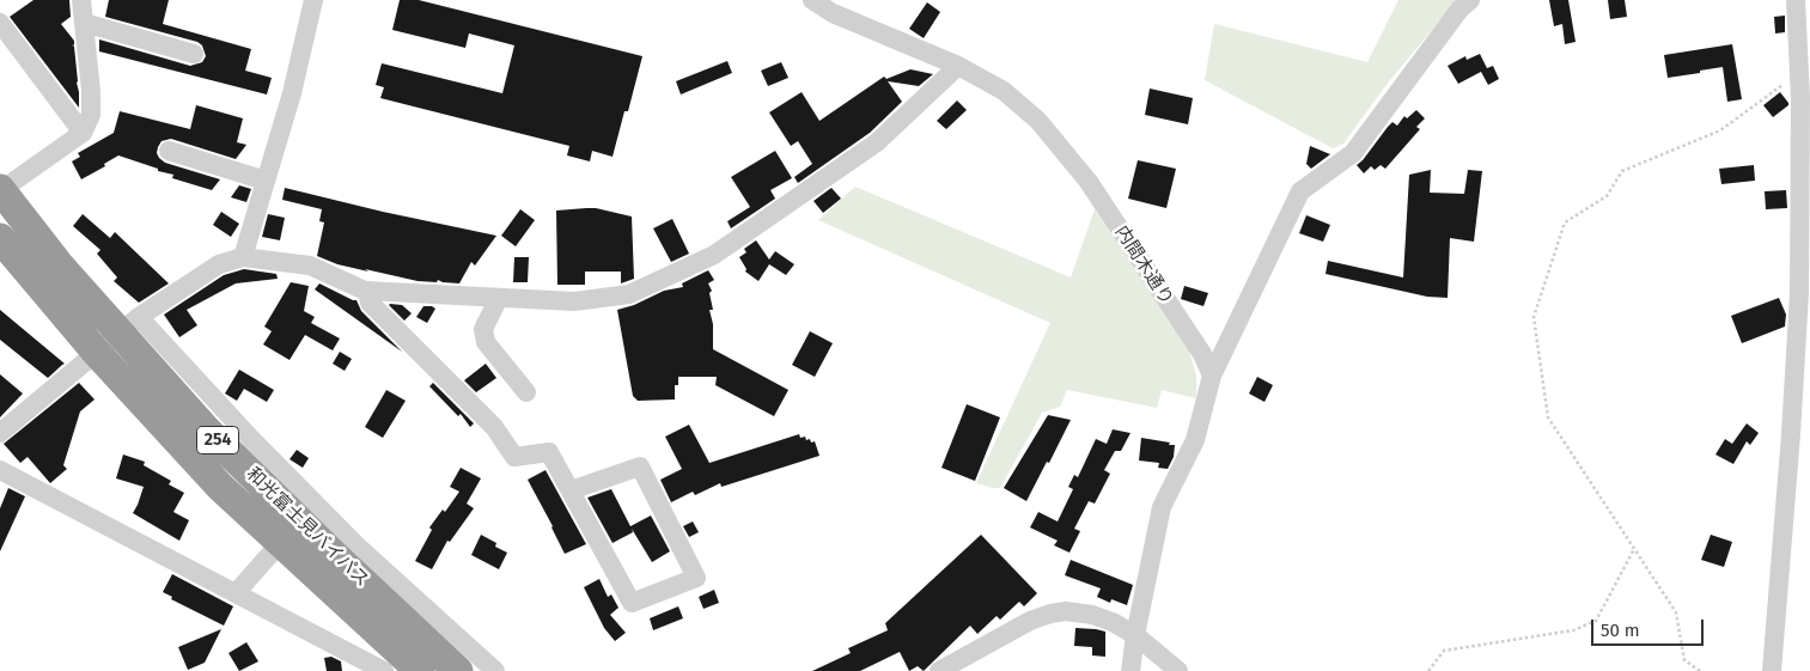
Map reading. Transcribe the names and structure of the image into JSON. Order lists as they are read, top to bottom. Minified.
{"streets":{"highway":["254","和光富士見バイパス"],"street":["内間木通り"]},"scale_bar":"50 m"}
